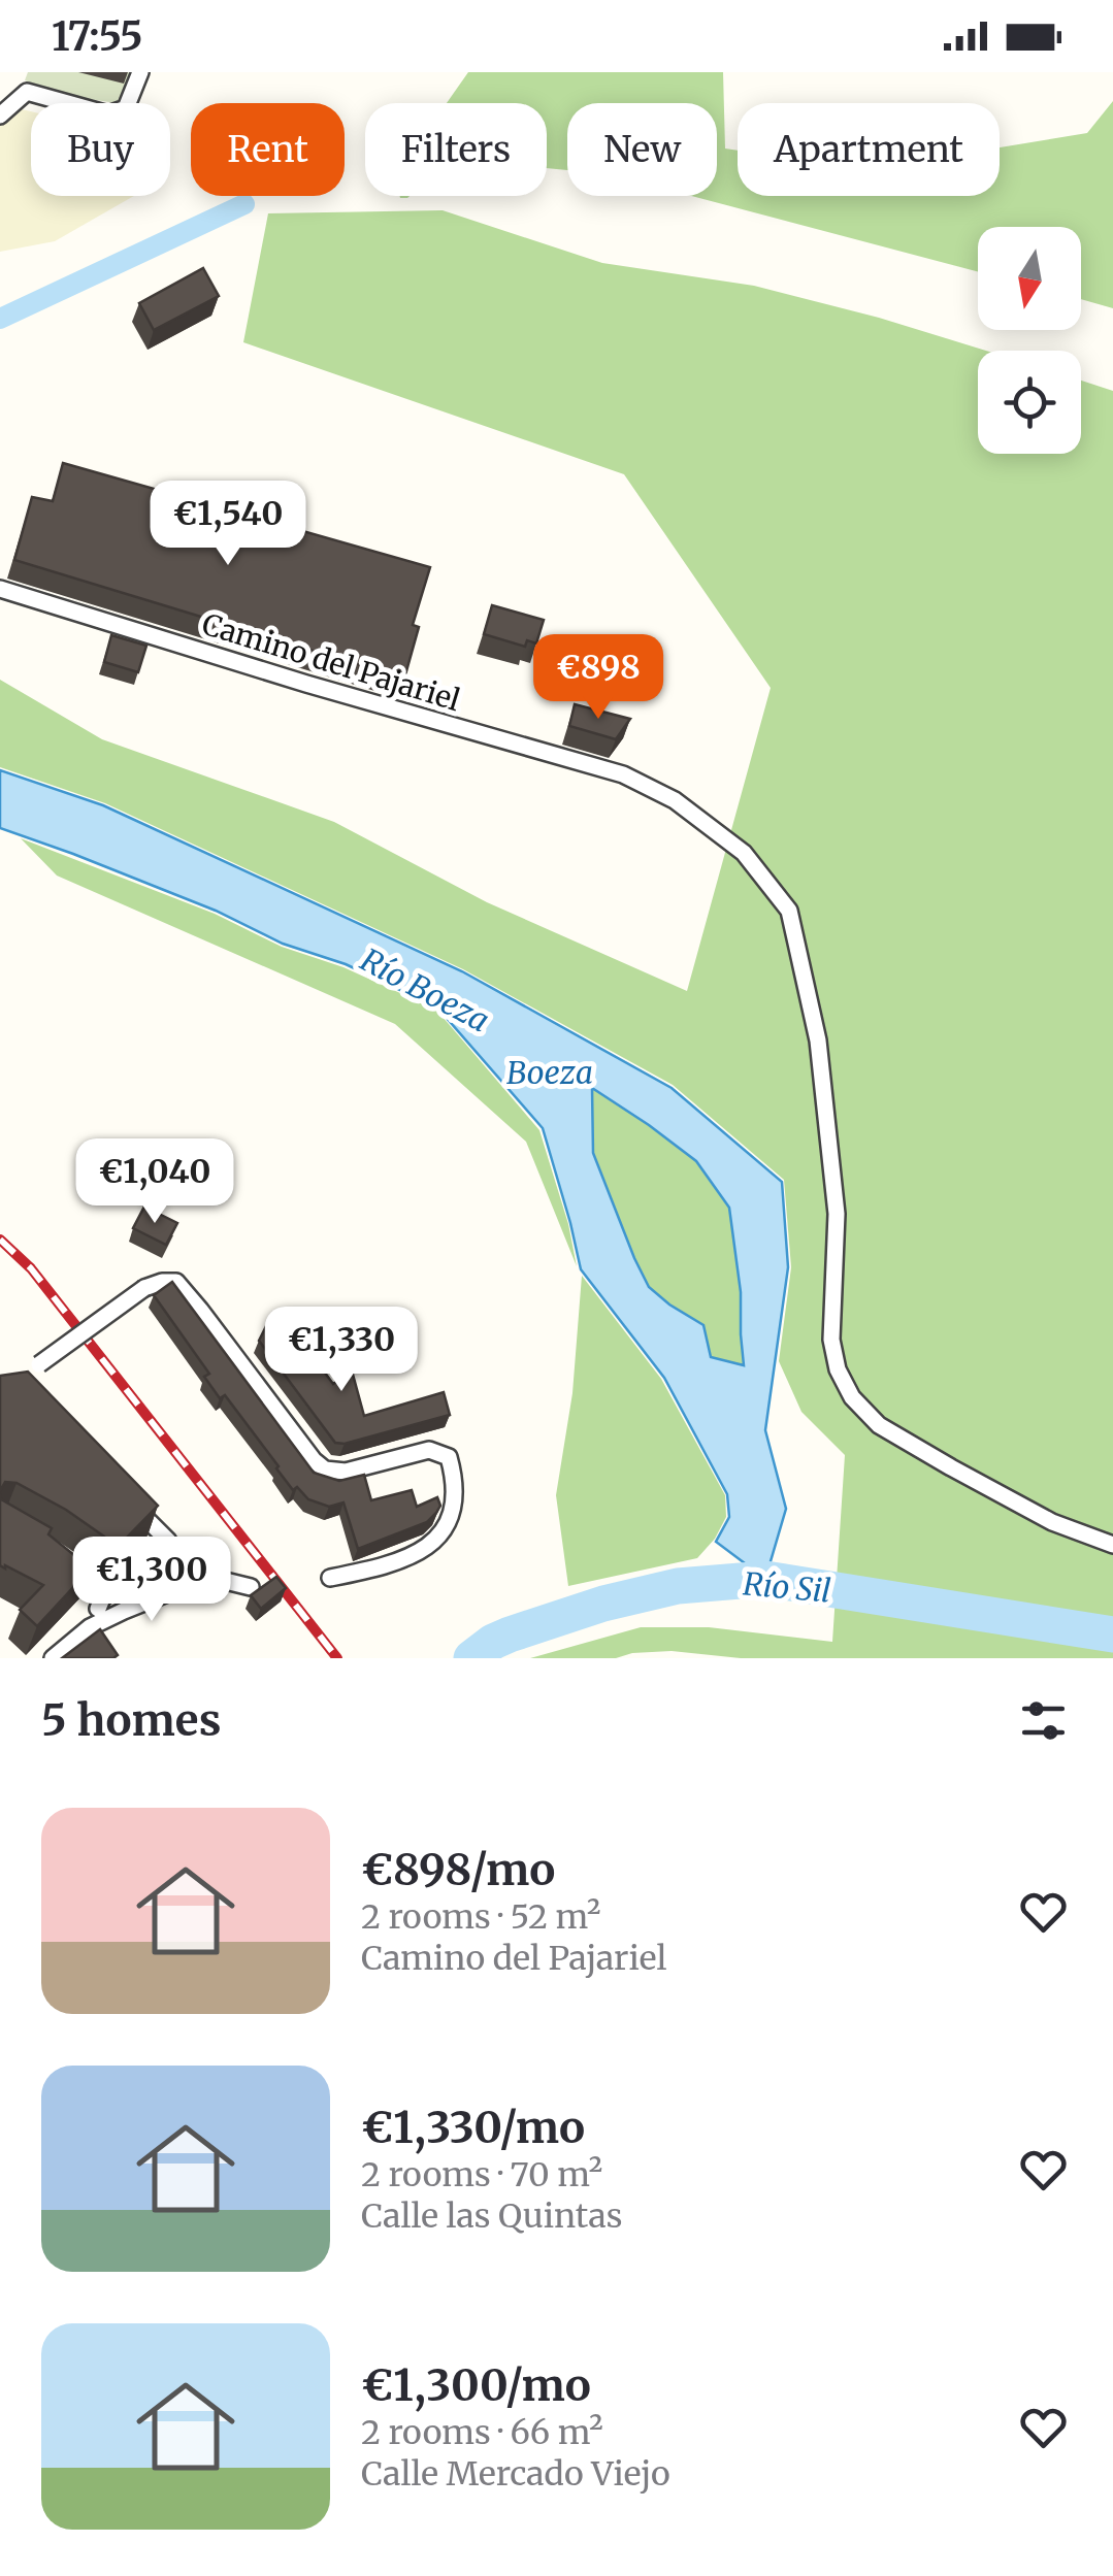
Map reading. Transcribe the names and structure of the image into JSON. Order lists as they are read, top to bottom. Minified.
{"streets":{"street":["Camino del Pajariel"]},"water":["Río Boeza","Boeza","Río Sil"],"north":"bottom","page":{"status":"17:55","chip":["Buy","Rent","Filters","New","Apartment"],"price":["€1,540","€898","€1,040","€1,330","€1,300"],"heading":"5 homes","list":[{"name":"€898/mo","note":"2 rooms · 52 m² · Camino del Pajariel"},{"name":"€1,330/mo","note":"2 rooms · 70 m² · Calle las Quintas"},{"name":"€1,300/mo","note":"2 rooms · 66 m² · Calle Mercado Viejo"}]}}
